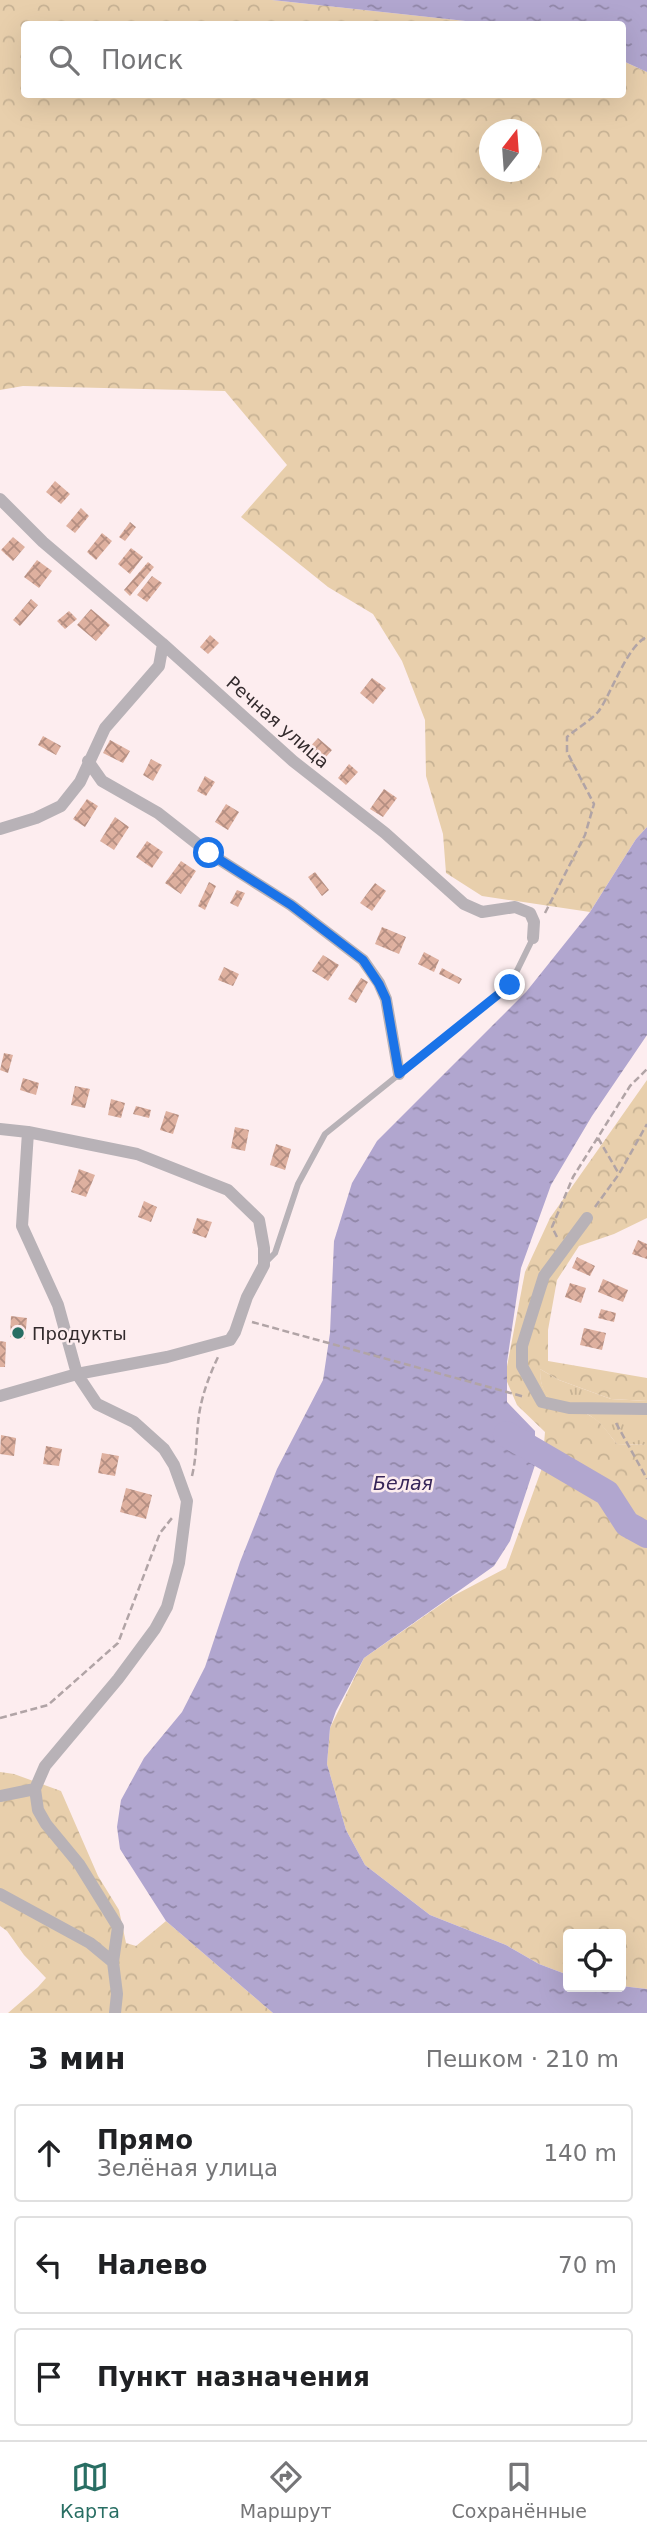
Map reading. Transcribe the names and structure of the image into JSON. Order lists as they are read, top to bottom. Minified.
{"streets":{"street":["Речная улица"]},"water":["Белая"],"places":["Продукты"],"north":"top","page":{"search":"Поиск","heading":["3 мин","Пешком · 210 m"],"list":[["Прямо","Зелёная улица","140 m"],["Налево","70 m"],"Пункт назначения"],"nav":["Карта","Маршрут","Сохранённые"]}}
